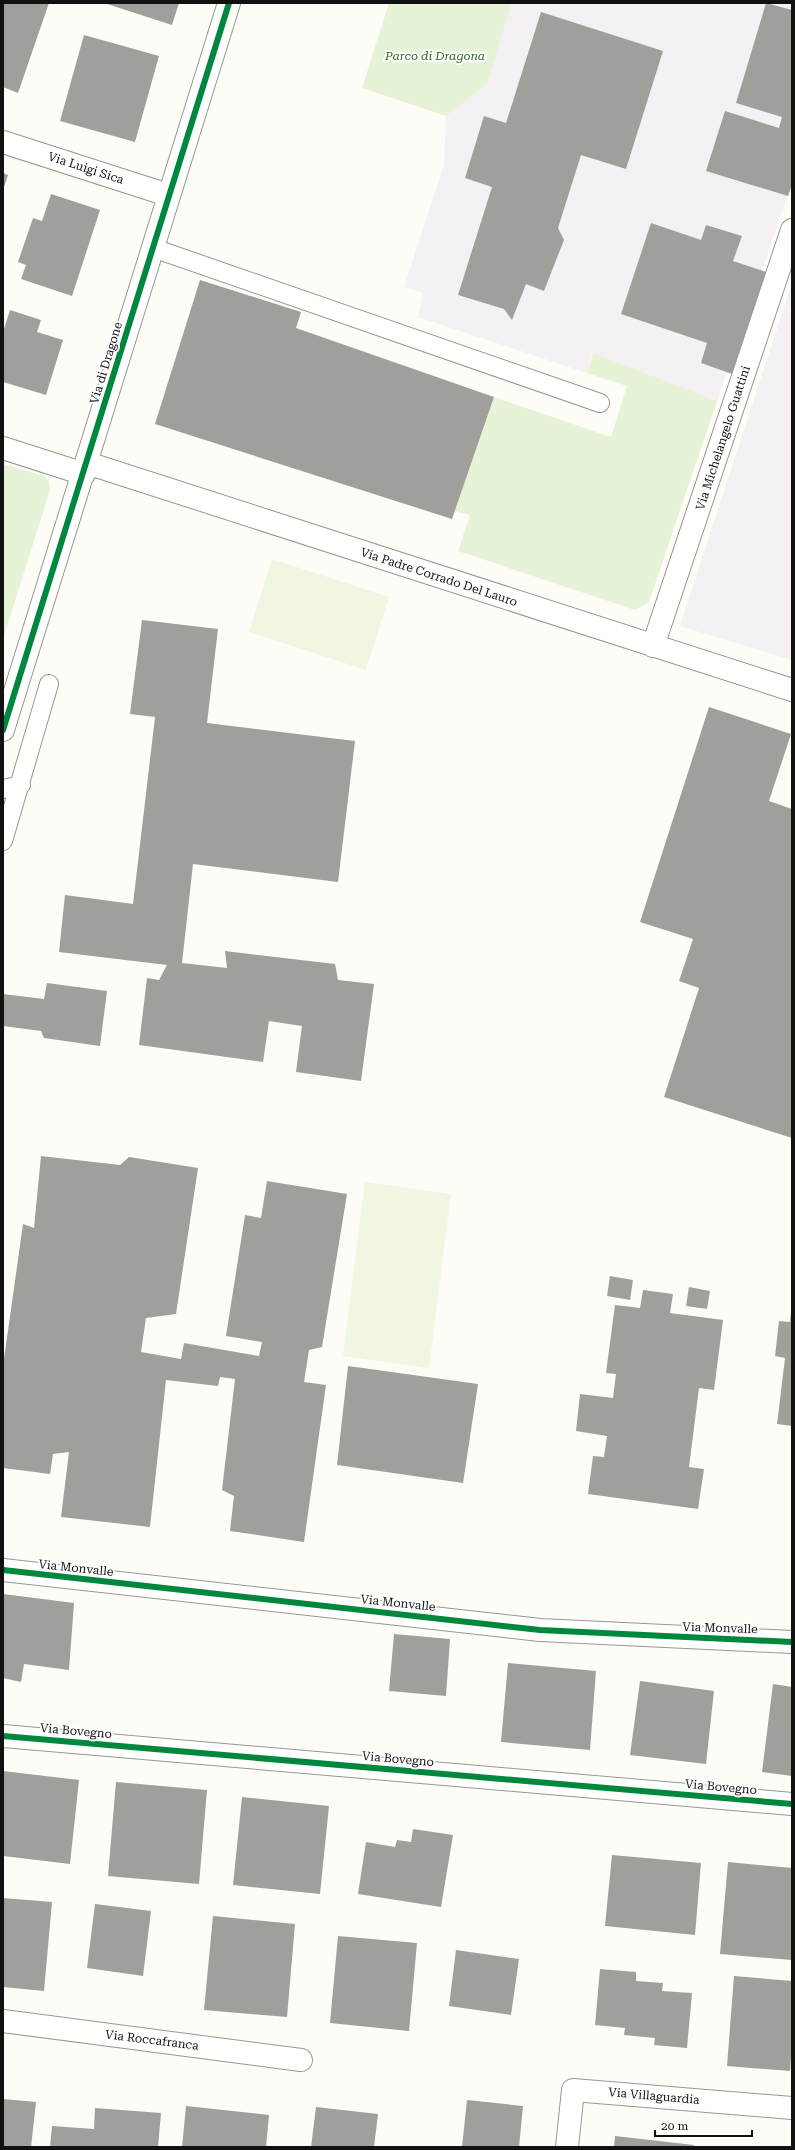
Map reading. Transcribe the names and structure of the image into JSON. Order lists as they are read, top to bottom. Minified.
{"streets":{"street":["Via Luigi Sica","Via di Dragone","Via Michelangelo Guattini","Via Padre Corrado Del Lauro","Via Monvalle","Via Bovegno","Via Roccafranca","Via Villaguardia"]},"crossings":[["Via Luigi Sica","Via di Dragone"],["Via di Dragone","Via Padre Corrado Del Lauro"],["Via Michelangelo Guattini","Via Padre Corrado Del Lauro"]],"parks":["Parco di Dragona"],"scale_bar":"20 m"}
